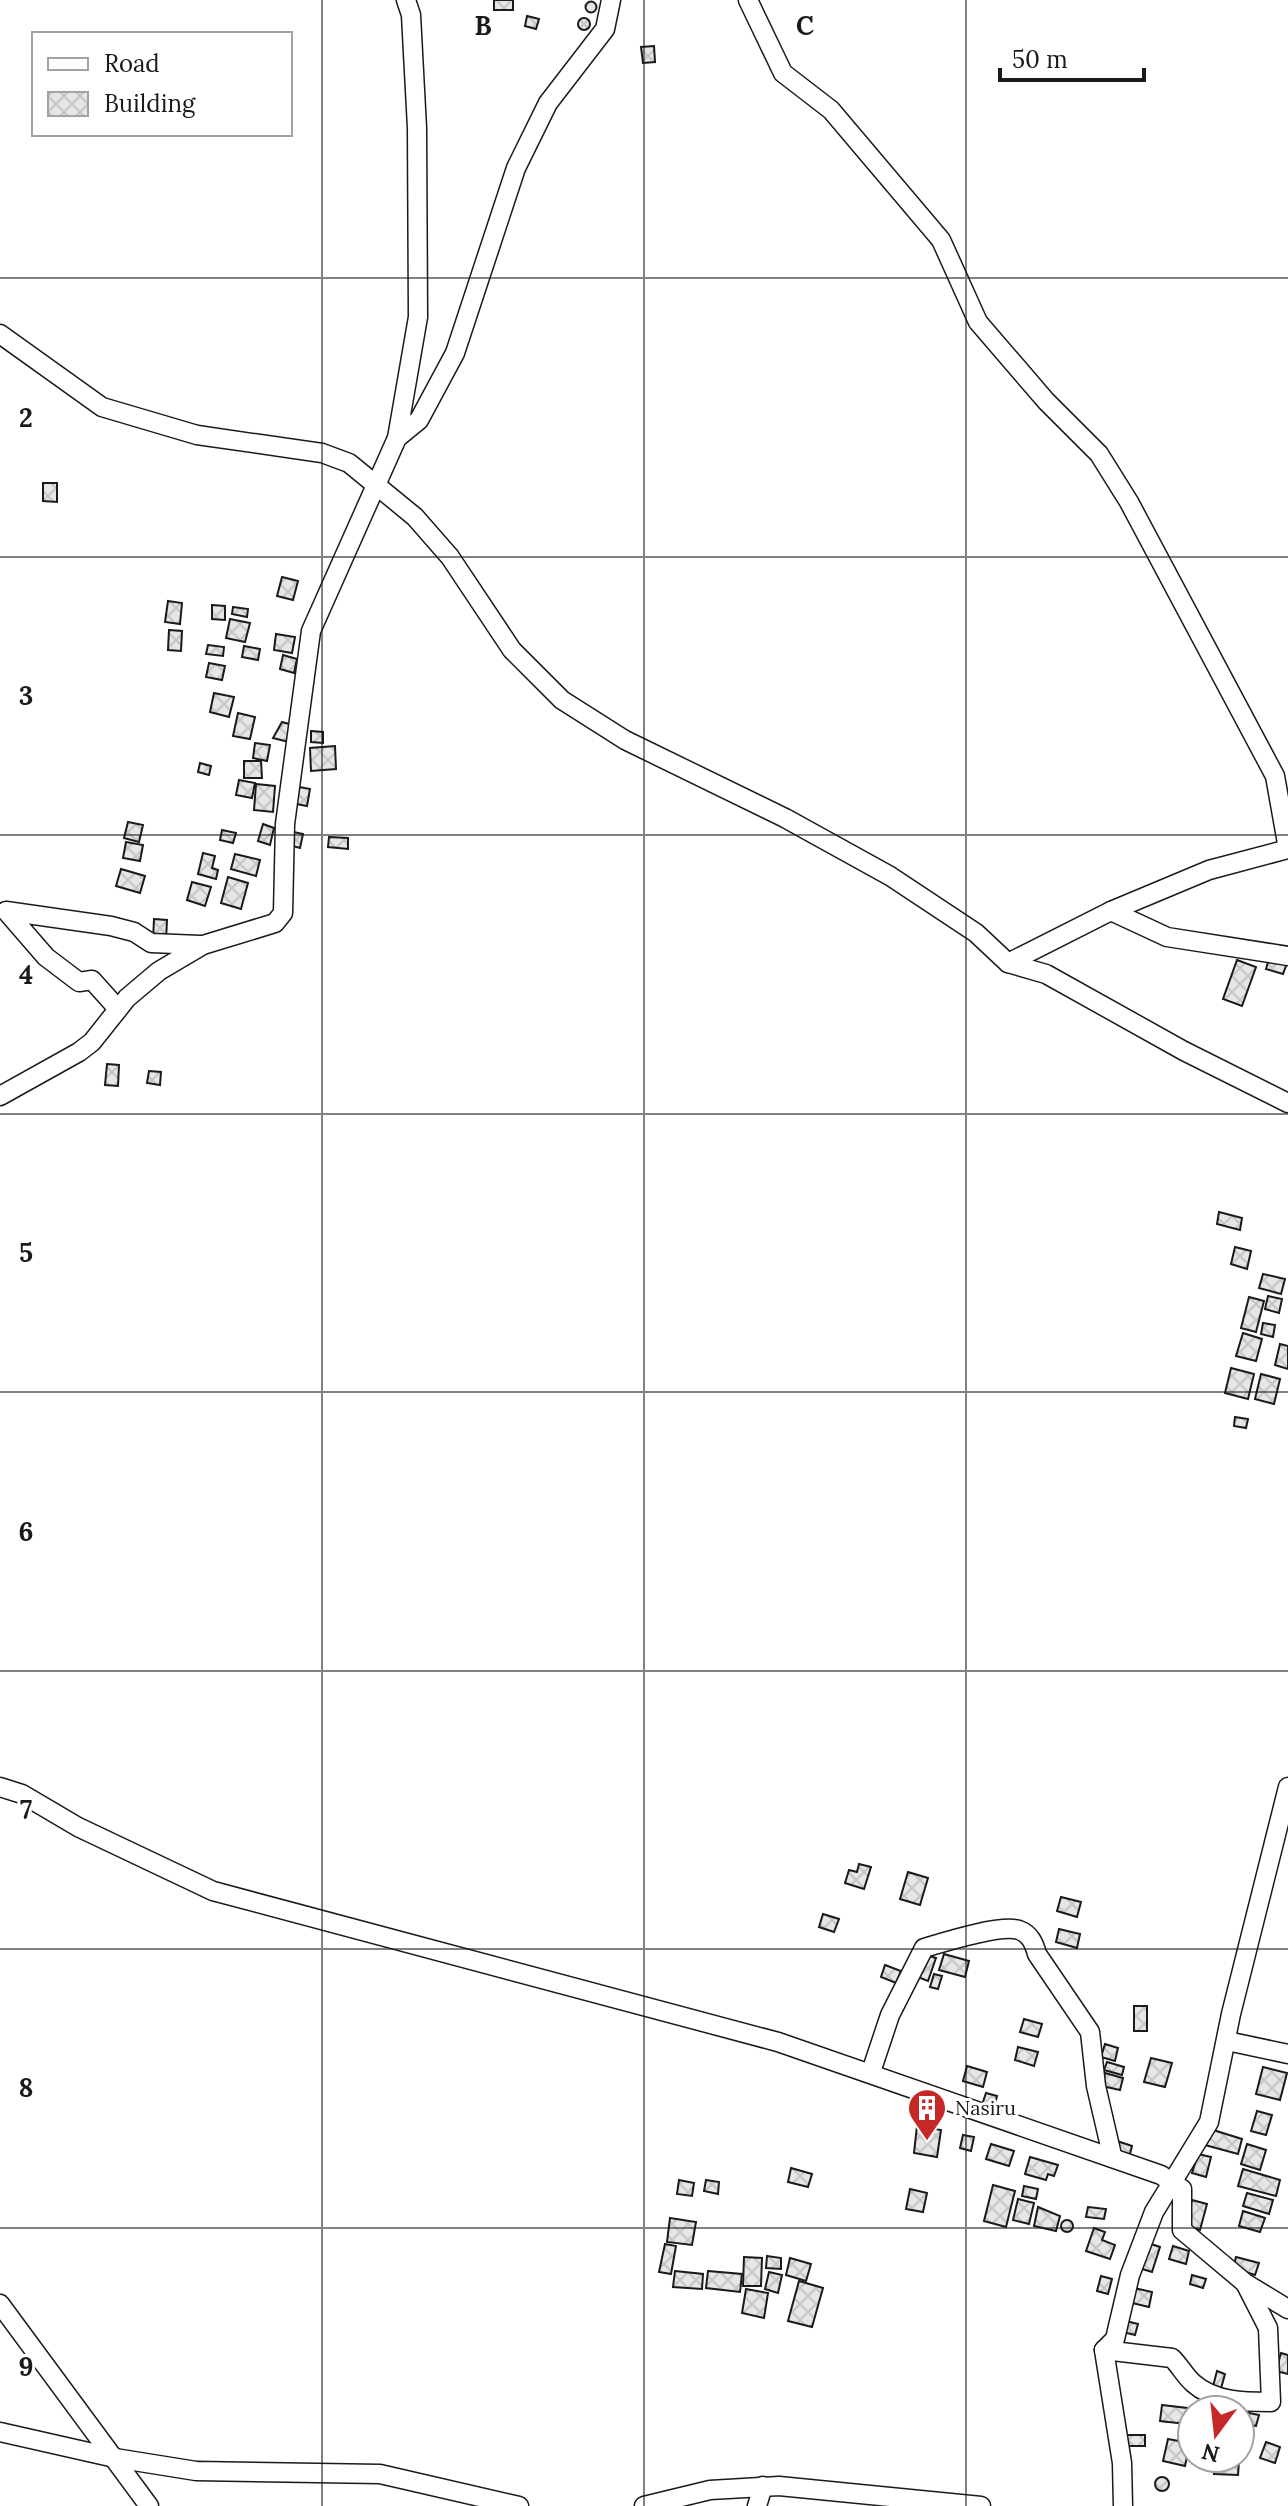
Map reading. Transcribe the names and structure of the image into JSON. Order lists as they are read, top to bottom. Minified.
{"places":{"building":["Nasiru"]},"legend":["Road","Building"],"scale_bar":"50 m","north":"bottom","grid":{"columns":["B","C"],"rows":["2","3","4","5","6","7","8","9"]}}
